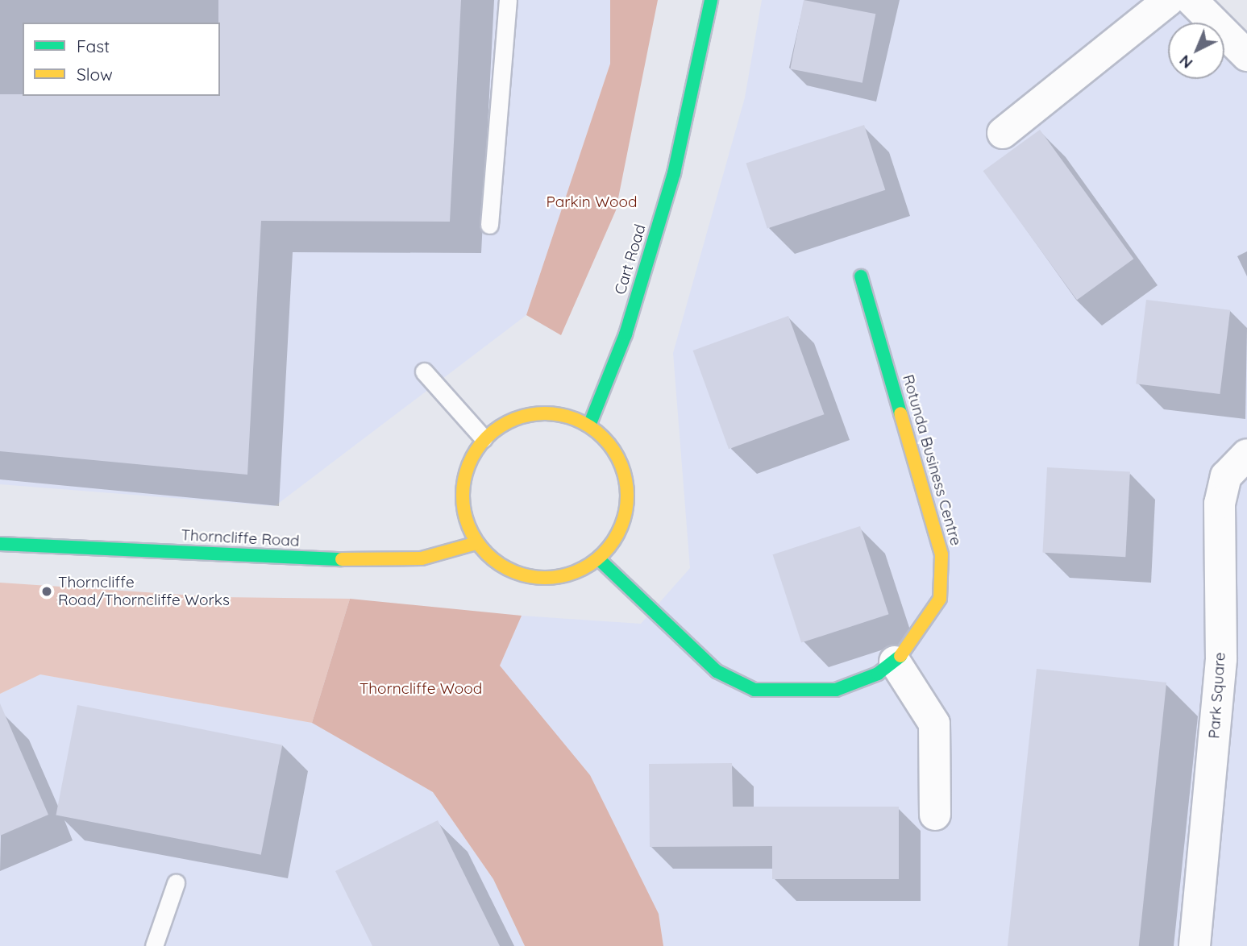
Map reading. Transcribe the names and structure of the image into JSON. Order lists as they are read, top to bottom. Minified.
{"streets":{"street":["Cart Road","Rotunda Business Centre","Thorncliffe Road","Park Square"]},"crossings":[["Cart Road","Rotunda Business Centre"],["Cart Road","Thorncliffe Road"],["Rotunda Business Centre","Thorncliffe Road"]],"parks":["Parkin Wood","Thorncliffe Wood"],"places":["Thorncliffe Road/Thorncliffe Works"],"legend":["Fast","Slow"],"north":"bottom left"}
